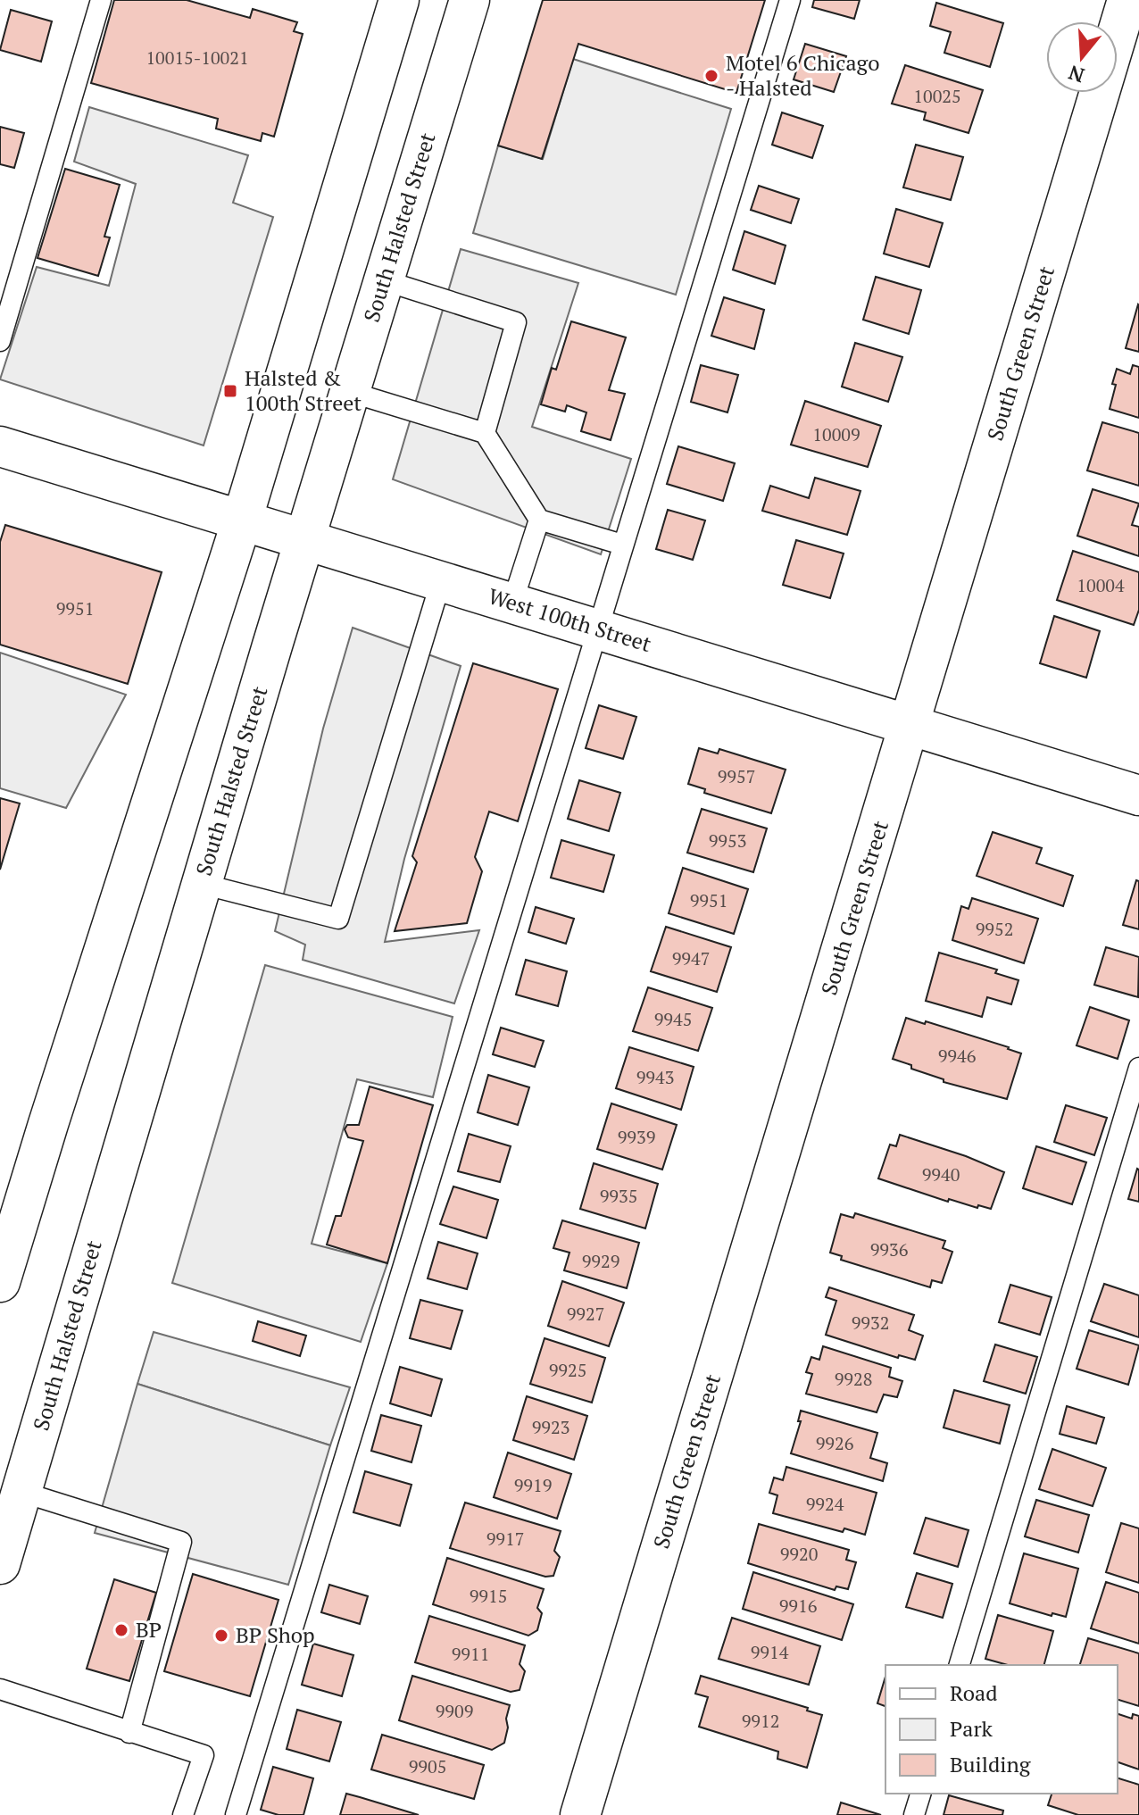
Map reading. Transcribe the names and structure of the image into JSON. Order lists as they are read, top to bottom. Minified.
{"streets":{"street":["South Halsted Street","South Green Street","West 100th Street"]},"crossings":[["South Halsted Street","West 100th Street"],["South Green Street","West 100th Street"]],"places":{"other":["Motel 6 Chicago - Halsted","BP","BP Shop"],"transit":["Halsted & 100th Street"]},"house_numbers":["10015-10021","10025","10009","10004","9951","9957","9953","9951","9952","9947","9945","9946","9943","9939","9940","9935","9936","9929","9927","9932","9925","9928","9923","9926","9919","9924","9917","9920","9915","9916","9914","9911","9909","9912","9905"],"legend":["Road","Park","Building"],"north":"bottom"}
